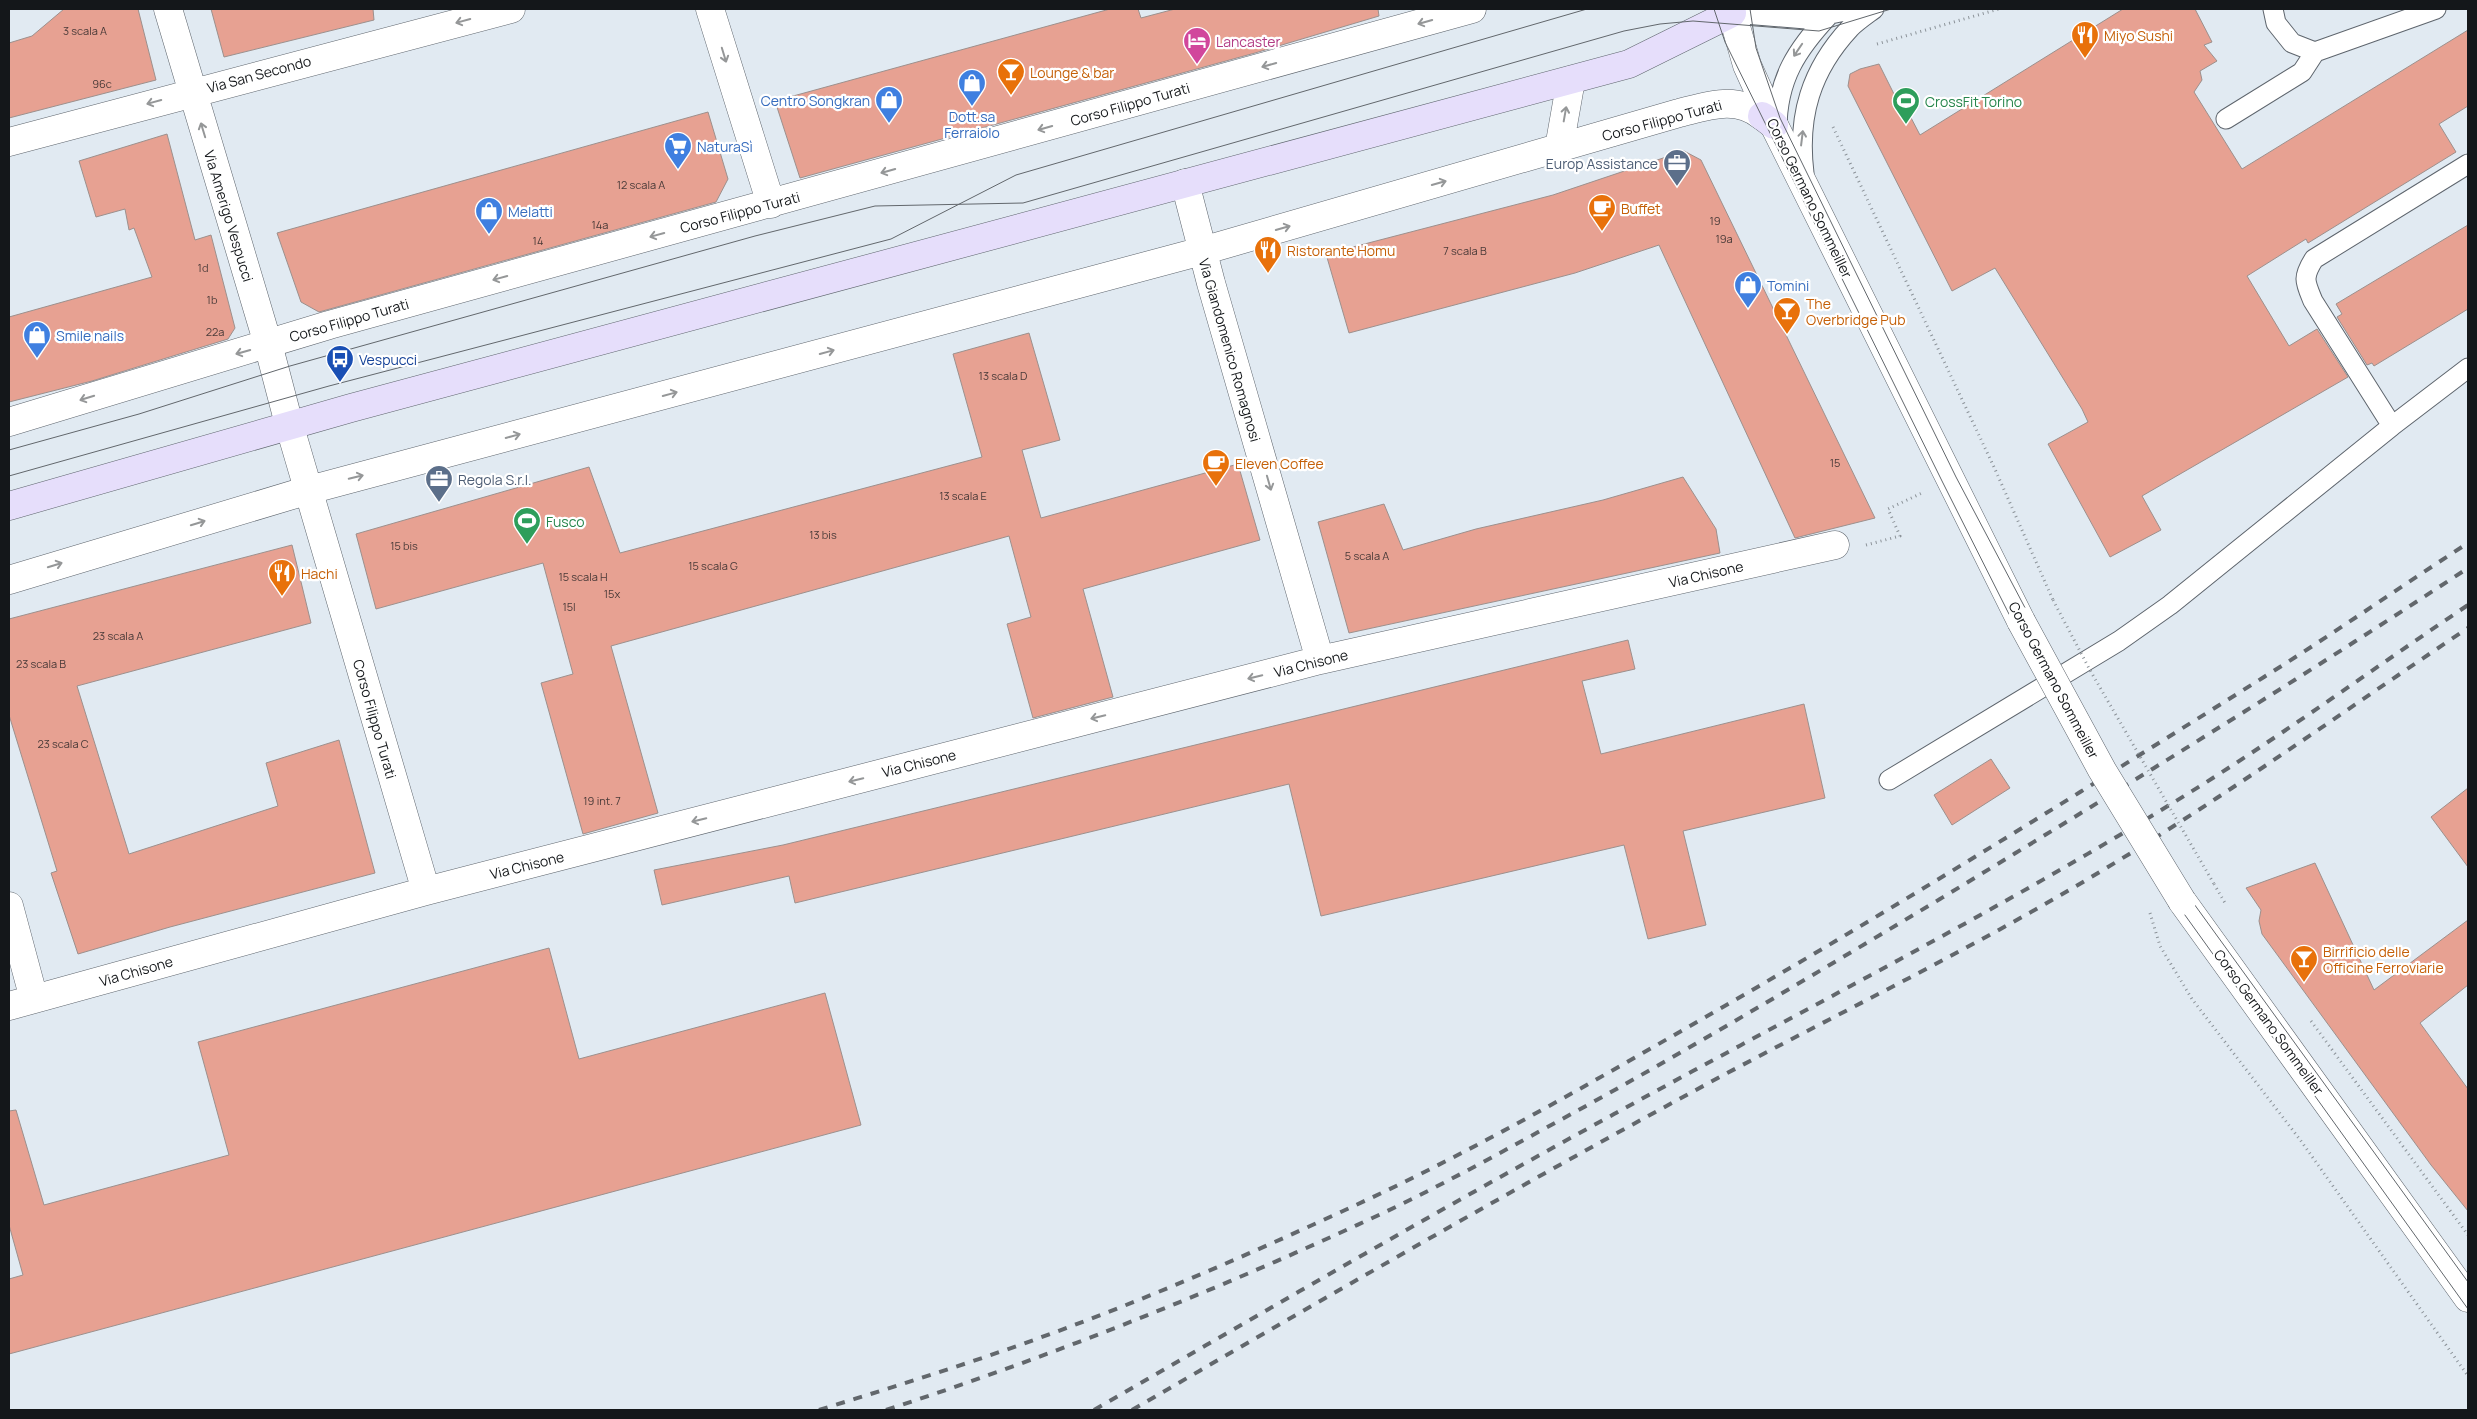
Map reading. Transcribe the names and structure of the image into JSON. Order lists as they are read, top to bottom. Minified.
{"streets":{"street":["Via San Secondo","Corso Filippo Turati","Corso Germano Sommeiller","Via Amerigo Vespucci","Via Giandomenico Romagnosi","Via Chisone"]},"crossings":[["Via San Secondo","Via Amerigo Vespucci"],["Corso Filippo Turati","Corso Germano Sommeiller"],["Corso Filippo Turati","Via Amerigo Vespucci"],["Corso Filippo Turati","Via Giandomenico Romagnosi"],["Corso Filippo Turati","Via Chisone"],["Via Giandomenico Romagnosi","Via Chisone"]],"one_way":["Via San Secondo","Via Amerigo Vespucci","Via Giandomenico Romagnosi","Via Chisone"],"places":{"restaurant":["Miyo Sushi","Ristorante Homu","Hachi"],"hotel":["Lancaster"],"bar":["Lounge & bar","The Overbridge Pub","Birrificio delle Officine Ferroviarie"],"shop":["Dott.sa Ferraiolo","Centro Songkran","Melatti","Tomini","Smile nails"],"sports":["CrossFit Torino","Fusco"],"supermarket":["NaturaSì"],"office":["Europ Assistance","Regola S.r.l."],"cafe":["Buffet","Eleven Coffee"],"bus stop":["Vespucci"]},"house_numbers":["3 scala A","96c","12 scala A","19","14a","19a","14","7 scala B","1d","1b","22a","13 scala D","15","13 scala E","13 bis","15 bis","5 scala A","15 scala G","15 scala H","15x","15l","23 scala A","23 scala B","23 scala C","19 int. 7"]}
